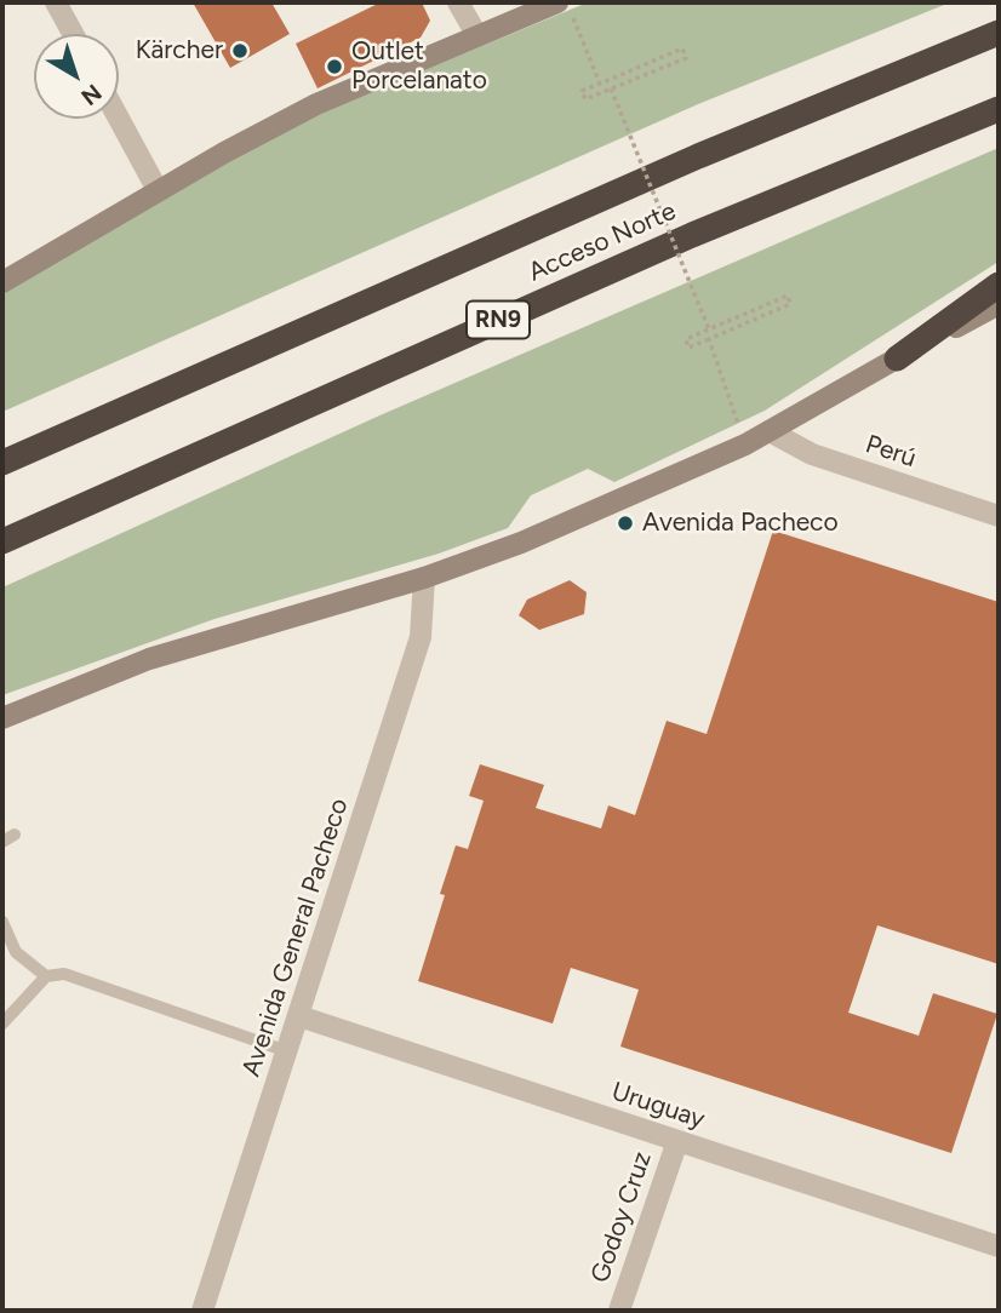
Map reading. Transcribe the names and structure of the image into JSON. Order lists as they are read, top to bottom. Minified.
{"streets":{"highway":["Acceso Norte","RN9"],"street":["Perú","Avenida General Pacheco","Uruguay","Godoy Cruz"]},"crossings":[["Avenida General Pacheco","Uruguay"],["Uruguay","Godoy Cruz"]],"places":["Kärcher","Outlet Porcelanato","Avenida Pacheco"],"north":"bottom right"}
